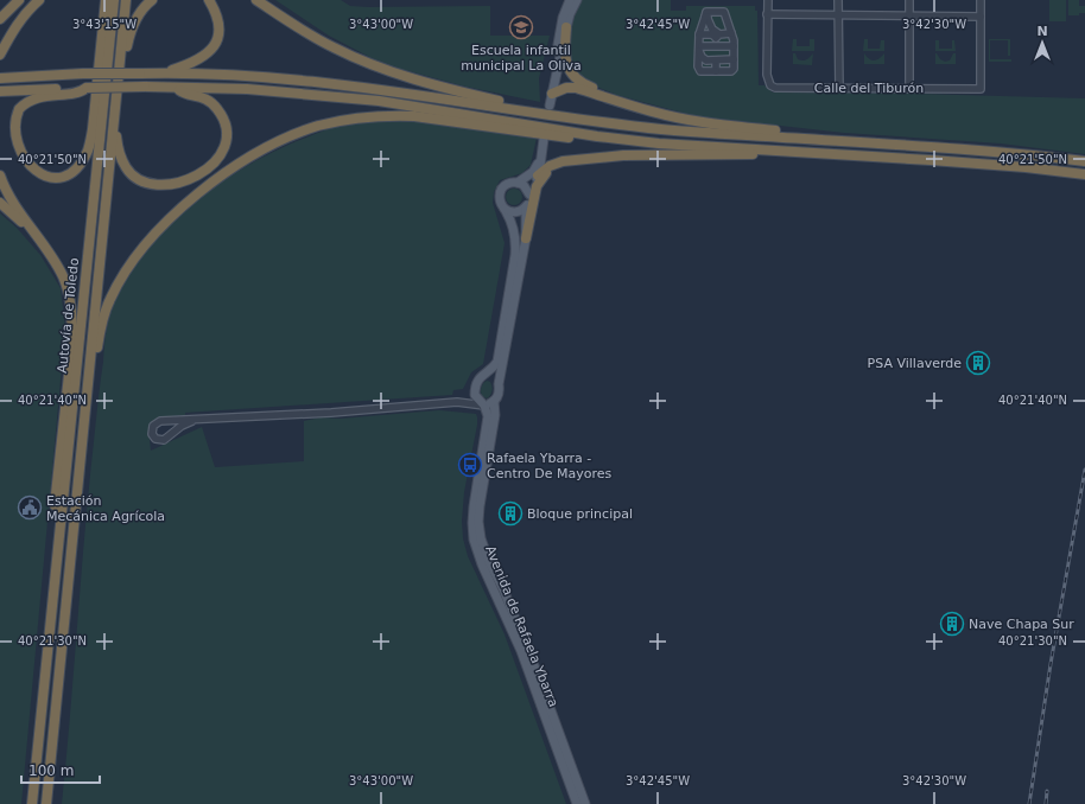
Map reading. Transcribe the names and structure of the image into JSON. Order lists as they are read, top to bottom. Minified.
{"streets":{"highway":["Autovía de Toledo"],"main road":["Avenida de Rafaela Ybarra"],"street":["Calle del Tiburón"]},"places":{"school or university":["Escuela infantil municipal La Oliva"],"building":["PSA Villaverde","Bloque principal","Nave Chapa Sur"],"bus stop":["Rafaela Ybarra - Centro De Mayores"],"public building":["Estación Mecánica Agrícola"]},"scale_bar":"100 m","north":"top","coordinates":["3°43'15\"W","3°43'00\"W","3°42'45\"W","3°42'30\"W","40°21'50\"N","40°21'40\"N","40°21'30\"N"]}
